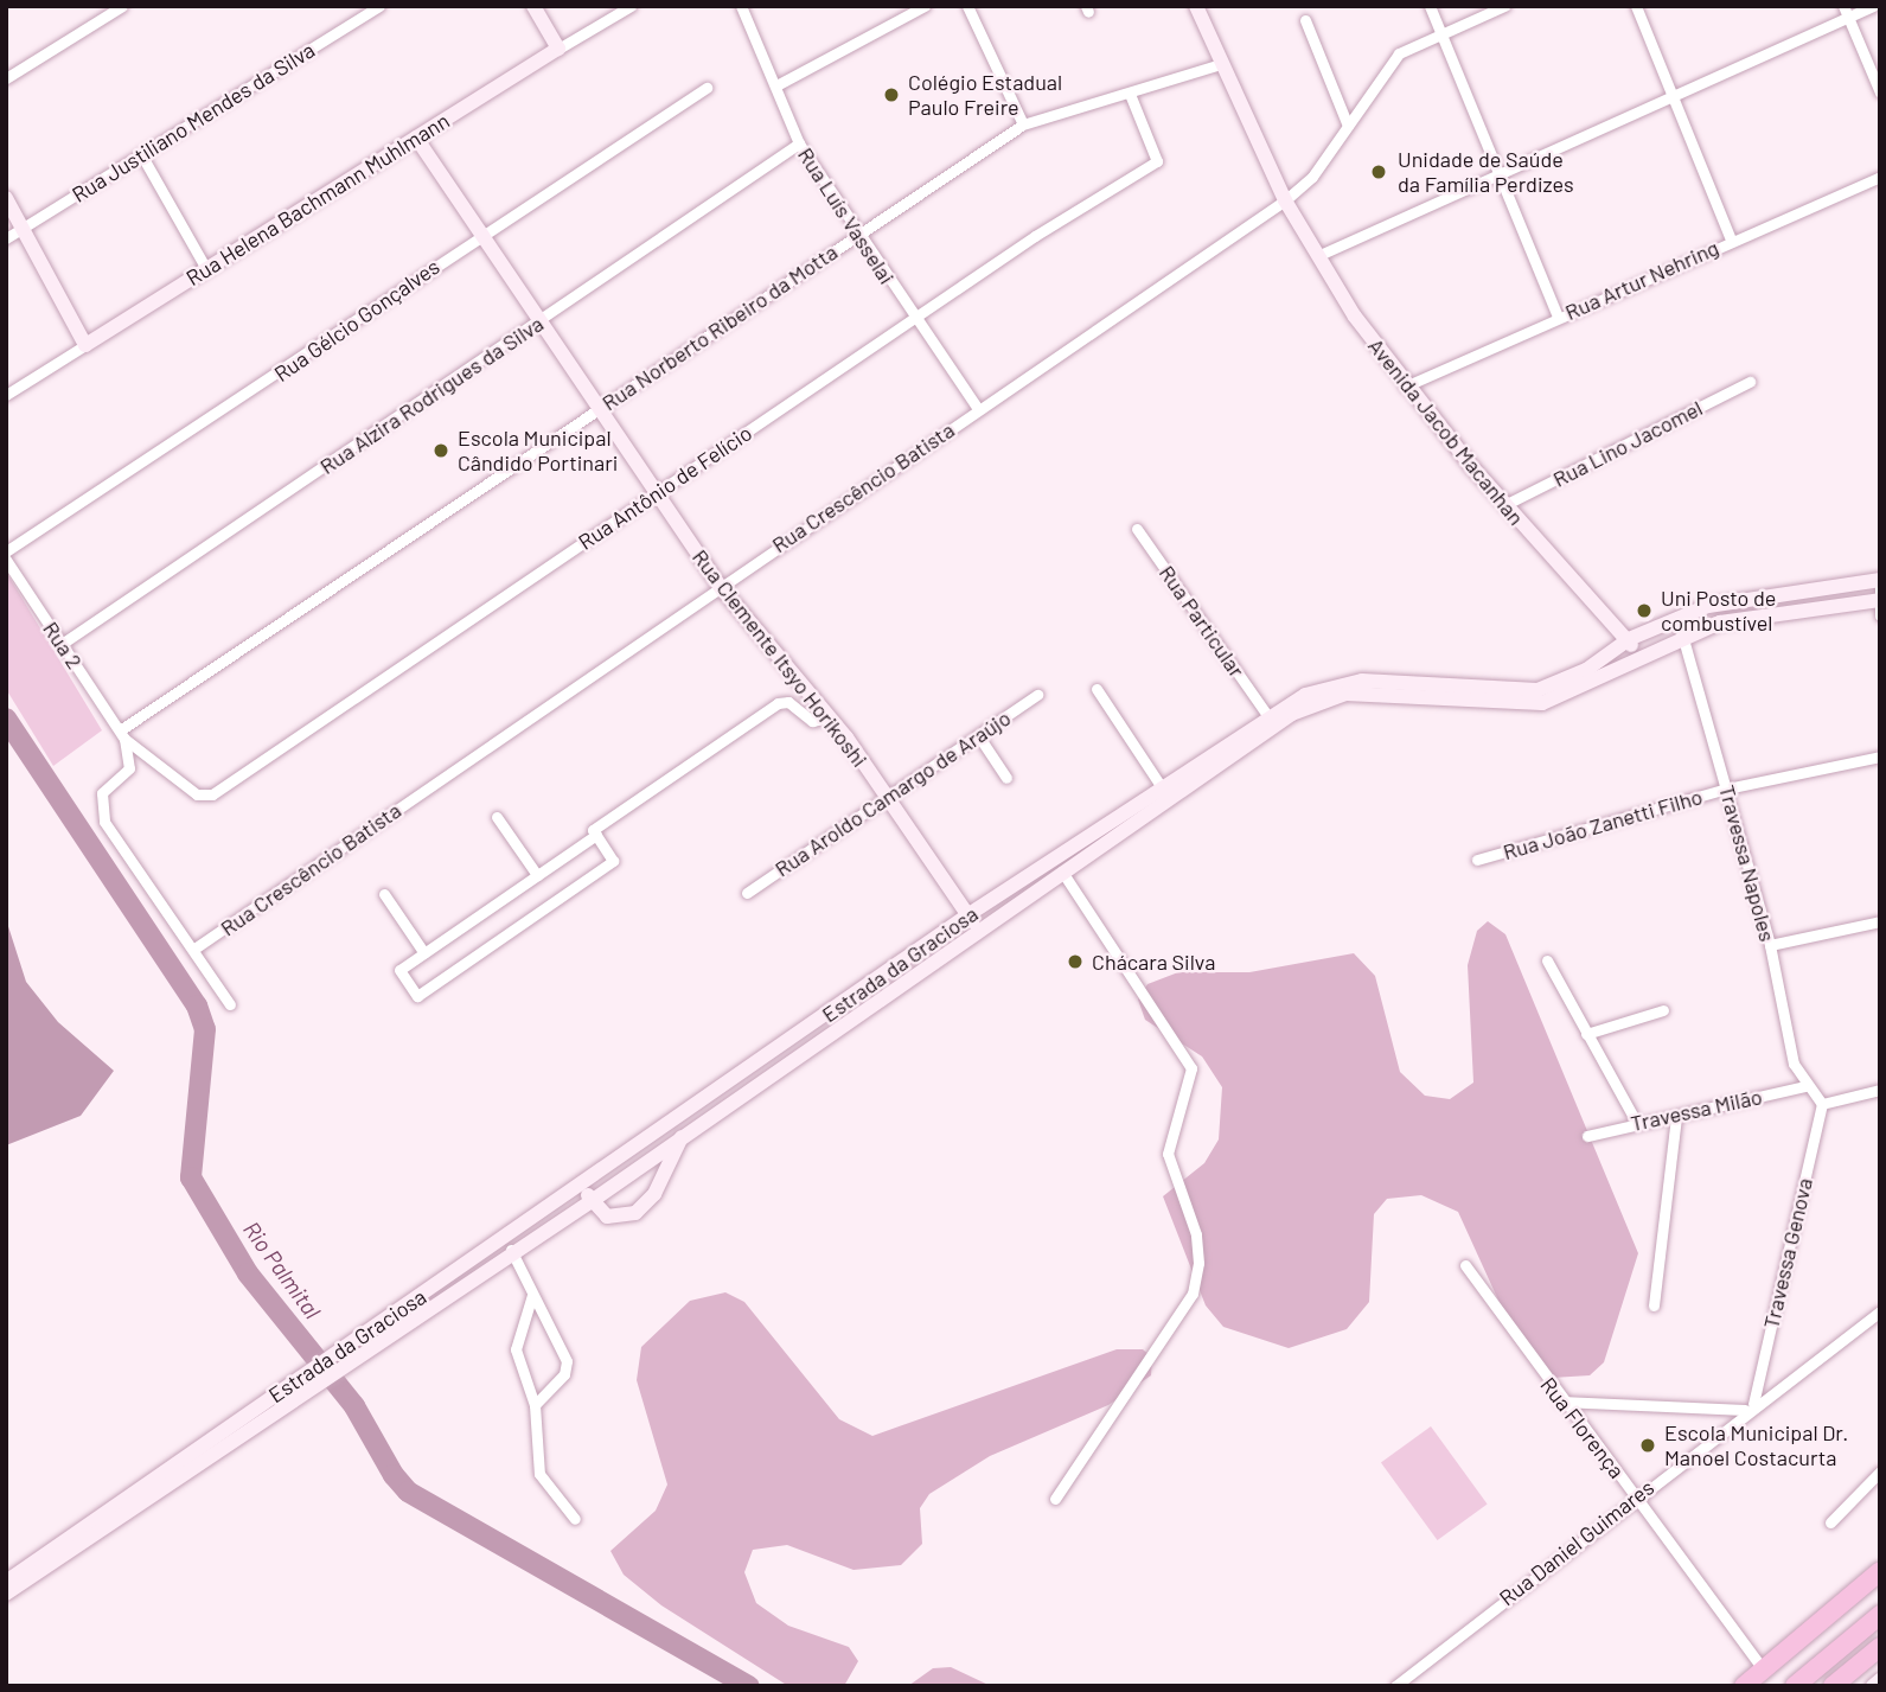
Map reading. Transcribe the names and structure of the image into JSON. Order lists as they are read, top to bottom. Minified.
{"streets":{"main road":["Rua Helena Bachmann Muhlmann","Avenida Jacob Macanhan","Rua Clemente Itsyo Horikoshi","Estrada da Graciosa"],"street":["Rua Justiliano Mendes da Silva","Rua Luís Vasselai","Rua Artur Nehring","Rua Gélcio Gonçalves","Rua Norberto Ribeiro da Motta","Rua Alzira Rodrigues da Silva","Rua Lino Jacomel","Rua Antônio de Felício","Rua Crescêncio Batista","Rua Particular","Rua 2","Rua Aroldo Camargo de Araújo","Rua João Zanetti Filho","Travessa Napoles","Travessa Milão","Travessa Genova","Rua Florença","Rua Daniel Guimares"]},"crossings":[["Rua Helena Bachmann Muhlmann","Rua Clemente Itsyo Horikoshi"],["Rua Luís Vasselai","Rua Norberto Ribeiro da Motta"],["Rua Luís Vasselai","Rua Alzira Rodrigues da Silva"],["Rua Luís Vasselai","Rua Antônio de Felício"],["Rua Luís Vasselai","Rua Crescêncio Batista"],["Rua Artur Nehring","Avenida Jacob Macanhan"],["Rua Gélcio Gonçalves","Rua Clemente Itsyo Horikoshi"],["Rua Norberto Ribeiro da Motta","Avenida Jacob Macanhan"],["Rua Norberto Ribeiro da Motta","Rua Antônio de Felício"],["Rua Norberto Ribeiro da Motta","Rua 2"],["Rua Norberto Ribeiro da Motta","Rua Clemente Itsyo Horikoshi"],["Rua Alzira Rodrigues da Silva","Rua 2"],["Rua Alzira Rodrigues da Silva","Rua Clemente Itsyo Horikoshi"],["Avenida Jacob Macanhan","Rua Lino Jacomel"],["Avenida Jacob Macanhan","Rua Crescêncio Batista"],["Avenida Jacob Macanhan","Estrada da Graciosa"],["Rua Antônio de Felício","Rua 2"],["Rua Antônio de Felício","Rua Clemente Itsyo Horikoshi"],["Rua Crescêncio Batista","Rua Clemente Itsyo Horikoshi"],["Rua Particular","Estrada da Graciosa"],["Rua Clemente Itsyo Horikoshi","Rua Aroldo Camargo de Araújo"],["Rua Clemente Itsyo Horikoshi","Estrada da Graciosa"],["Rua João Zanetti Filho","Travessa Napoles"],["Travessa Napoles","Estrada da Graciosa"],["Travessa Napoles","Travessa Milão"],["Travessa Napoles","Travessa Genova"],["Travessa Genova","Rua Daniel Guimares"],["Rua Florença","Rua Daniel Guimares"]],"water":["Rio Palmital"],"places":["Colégio Estadual Paulo Freire","Unidade de Saúde da Família Perdizes","Escola Municipal Cândido Portinari","Uni Posto de combustível","Chácara Silva","Escola Municipal Dr. Manoel Costacurta"]}
